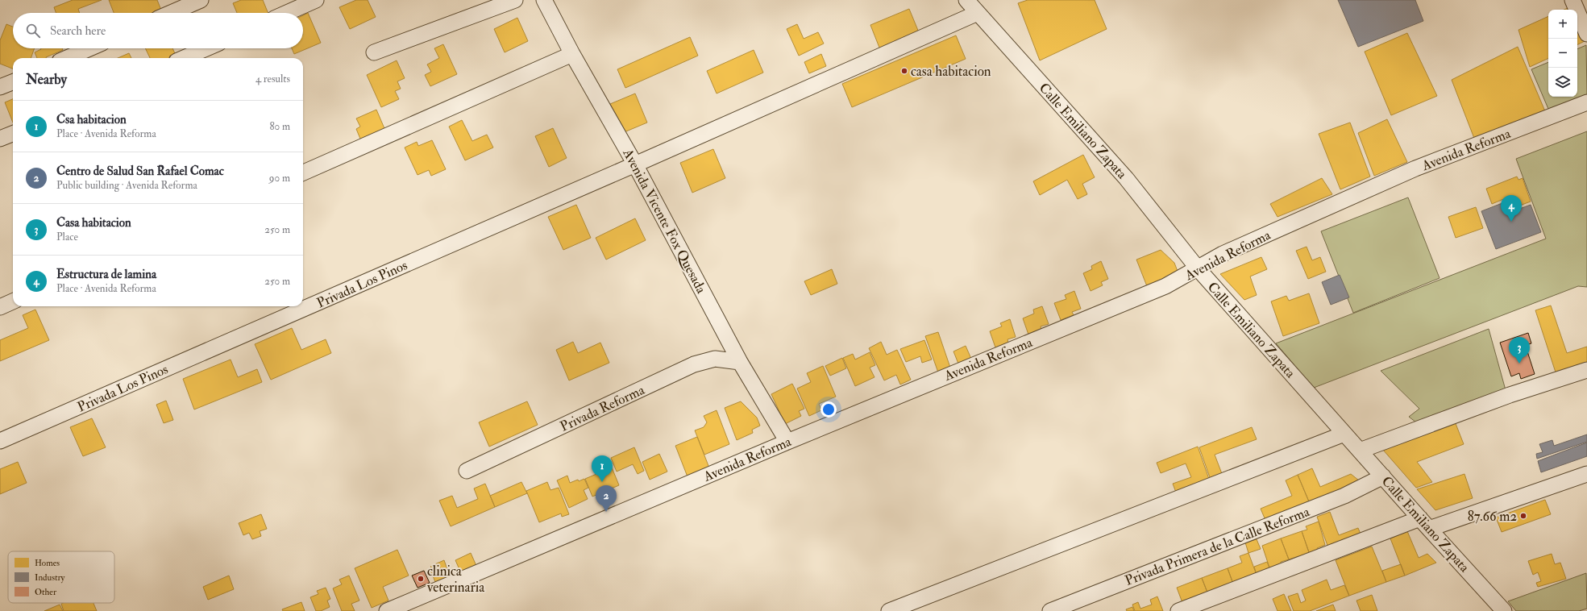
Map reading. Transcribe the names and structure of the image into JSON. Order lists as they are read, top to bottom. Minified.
{"streets":{"street":["Calle Emiliano Zapata","Avenida Reforma","Avenida Vicente Fox Quesada","Privada Los Pinos","Privada Reforma","Privada Primera de la Calle Reforma"]},"crossings":[["Calle Emiliano Zapata","Avenida Reforma"],["Calle Emiliano Zapata","Privada Los Pinos"],["Calle Emiliano Zapata","Privada Primera de la Calle Reforma"],["Avenida Reforma","Avenida Vicente Fox Quesada"],["Avenida Vicente Fox Quesada","Privada Los Pinos"],["Avenida Vicente Fox Quesada","Privada Reforma"]],"places":["casa habitacion","87.66 m2","clinica veterinaria"],"legend":["Homes","Industry","Other"],"page":{"map_buttons":["+","−"],"search":"Search here","heading":["Nearby","4 results"],"list":[{"mark":"1","name":"Csa habitacion","note":"Place · Avenida Reforma","value":"80 m"},{"mark":"2","name":"Centro de Salud San Rafael Comac","note":"Public building · Avenida Reforma","value":"90 m"},{"mark":"3","name":"Casa habitacion","note":"Place","value":"250 m"},{"mark":"4","name":"Estructura de lamina","note":"Place · Avenida Reforma","value":"250 m"}],"pins":["4","3","1","2"]}}
